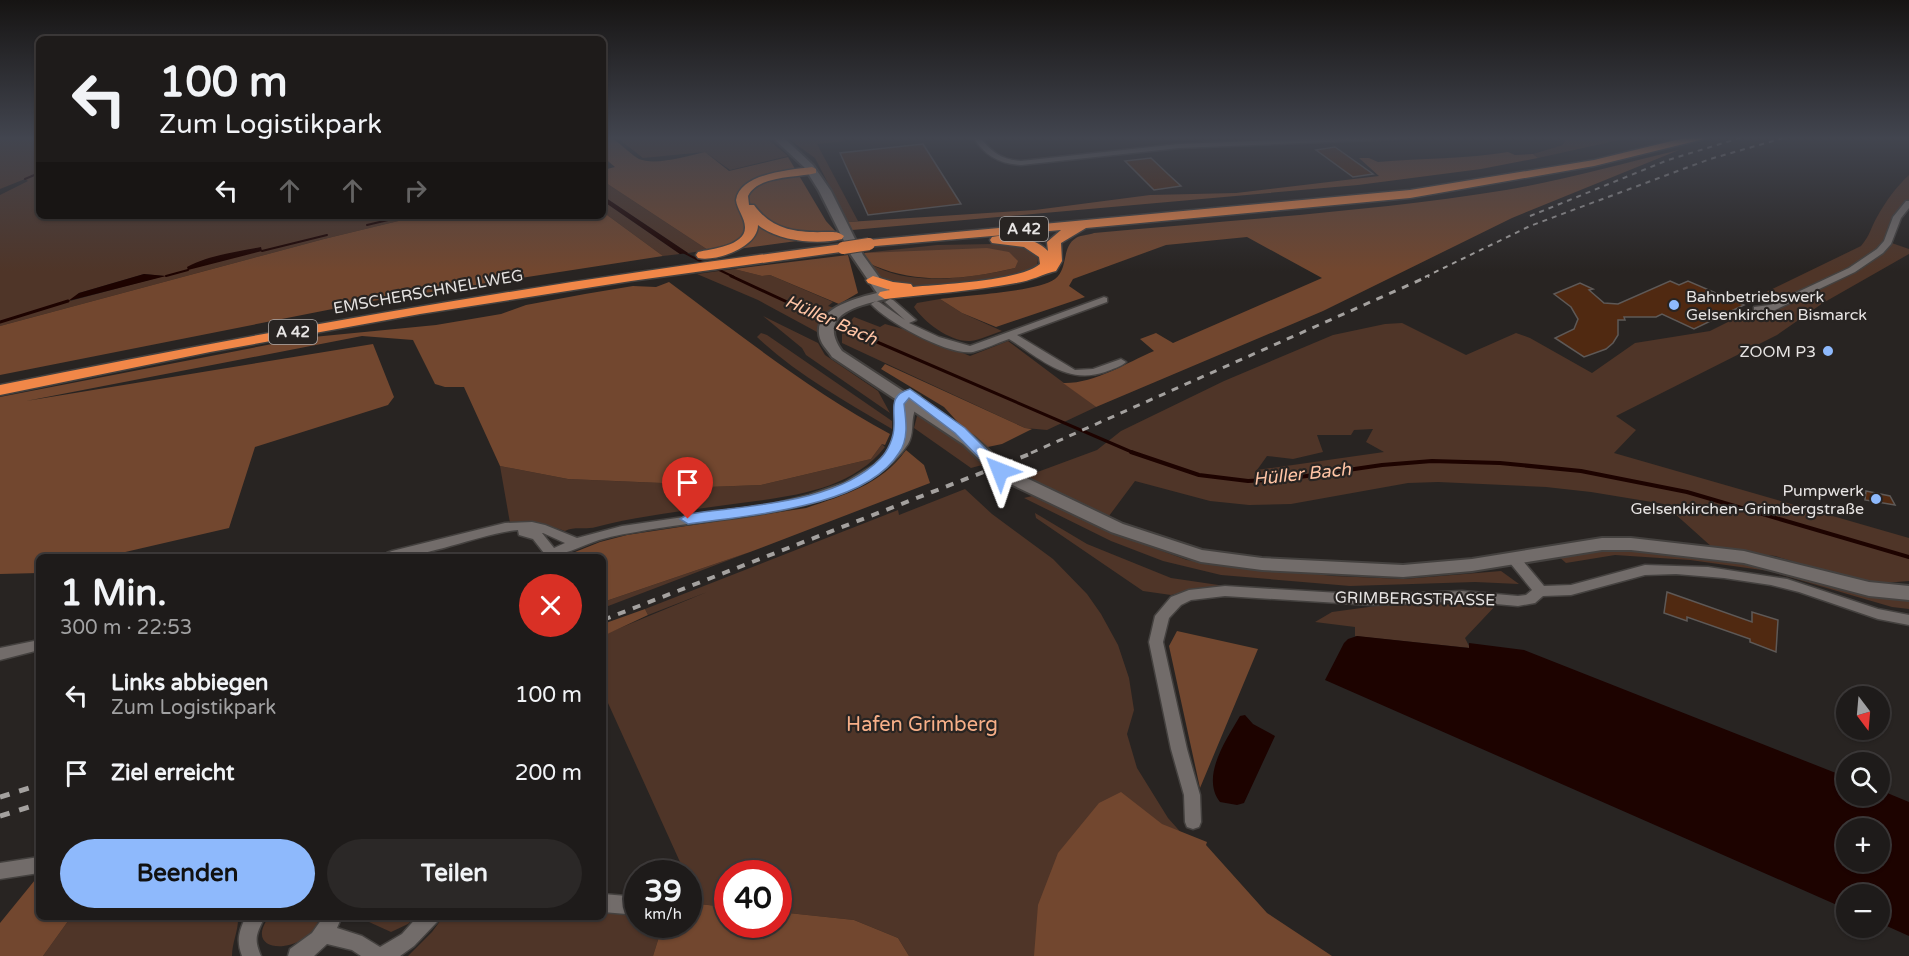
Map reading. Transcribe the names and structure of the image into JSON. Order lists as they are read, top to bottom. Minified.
{"streets":{"highway":["A 42","EMSCHERSCHNELLWEG"],"street":["GRIMBERGSTRASSE"]},"crossings":[["A 42","EMSCHERSCHNELLWEG"]],"water":["Hüller Bach"],"parks":["Hafen Grimberg"],"places":["Bahnbetriebswerk Gelsenkirchen Bismarck","ZOOM P3","Pumpwerk Gelsenkirchen-Grimbergstraße"],"north":"bottom","page":{"turn":["100 m","Zum Logistikpark"],"heading":["1 Min.","300 m · 22:53"],"list":[{"name":"Links abbiegen","note":"Zum Logistikpark","value":"100 m"},{"name":"Ziel erreicht","value":"200 m"}],"map_buttons":["+","−"],"buttons":["Beenden","Teilen"],"speed":"39 km/h","limit":"40"}}
